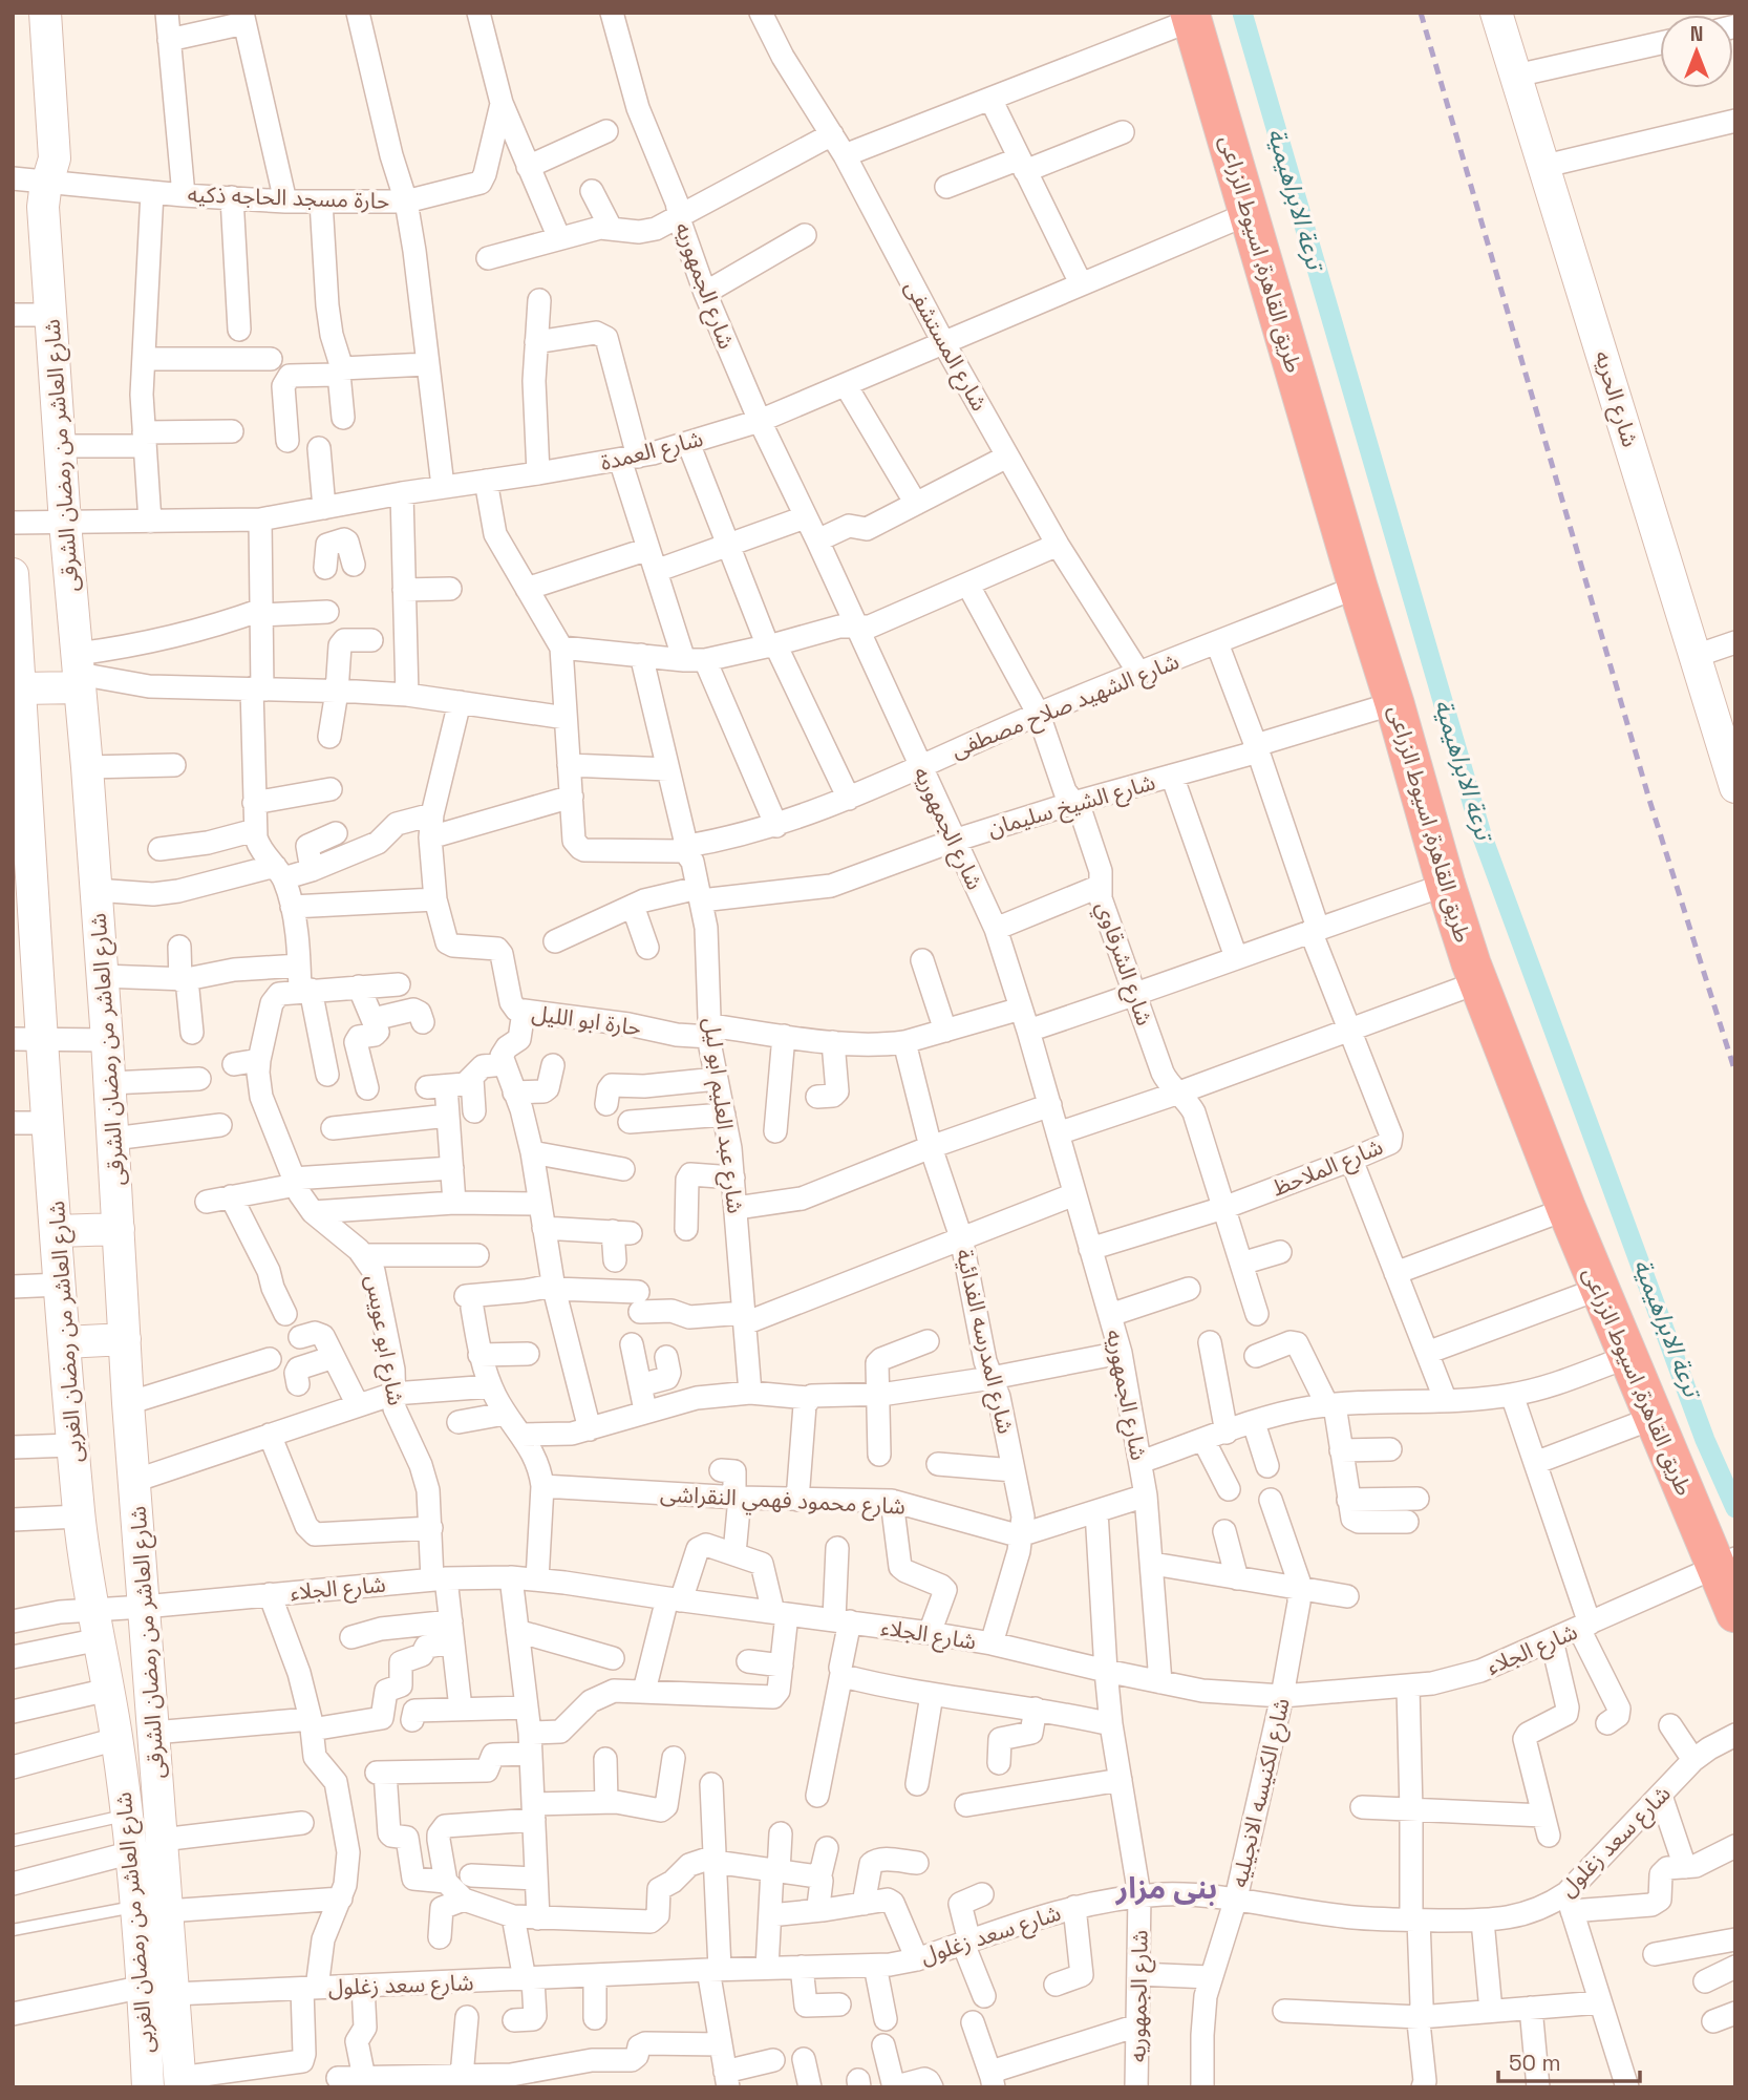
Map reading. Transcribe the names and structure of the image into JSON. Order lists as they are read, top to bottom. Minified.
{"streets":{"highway":["طريق القاهرة, اسيوط الزراعى"],"street":["حارة مسجد الحاجه ذكيه","شارع الجمهوريه","شارع المستشفى","شارع الحريه","شارع العمدة","شارع العاشر من رمضان الشرقى","شارع الشهيد صلاح مصطفى","شارع الشيخ سليمان","شارع الشرقاوي","حارة ابو الليل","شارع عبد العليم ابو ليل","شارع الملاحظ","شارع العاشر من رمضان الغربى","شارع ابو عويس","شارع المدرسه الفدائية","شارع محمود فهمي النقراشى","شارع الجلاء","شارع الكنيسه الانجيليه","شارع سعد زغلول"]},"crossings":[["حارة مسجد الحاجه ذكيه","شارع العاشر من رمضان الشرقى"],["طريق القاهرة, اسيوط الزراعى","شارع العمدة"],["طريق القاهرة, اسيوط الزراعى","شارع الشهيد صلاح مصطفى"],["طريق القاهرة, اسيوط الزراعى","شارع الشيخ سليمان"],["طريق القاهرة, اسيوط الزراعى","شارع الجلاء"],["شارع الجمهوريه","شارع العمدة"],["شارع الجمهوريه","شارع الشهيد صلاح مصطفى"],["شارع الجمهوريه","شارع الشيخ سليمان"],["شارع الجمهوريه","حارة ابو الليل"],["شارع الجمهوريه","شارع الملاحظ"],["شارع الجمهوريه","شارع محمود فهمي النقراشى"],["شارع الجمهوريه","شارع الجلاء"],["شارع الجمهوريه","شارع سعد زغلول"],["شارع المستشفى","شارع العمدة"],["شارع المستشفى","شارع الشهيد صلاح مصطفى"],["شارع العمدة","شارع العاشر من رمضان الشرقى"],["شارع العاشر من رمضان الشرقى","شارع العاشر من رمضان الغربى"],["شارع العاشر من رمضان الشرقى","شارع الجلاء"],["شارع العاشر من رمضان الشرقى","شارع سعد زغلول"],["شارع الشهيد صلاح مصطفى","شارع الشرقاوي"],["شارع الشهيد صلاح مصطفى","شارع عبد العليم ابو ليل"],["شارع الشهيد صلاح مصطفى","شارع الملاحظ"],["شارع الشيخ سليمان","شارع الشرقاوي"],["شارع الشيخ سليمان","شارع عبد العليم ابو ليل"],["شارع الشيخ سليمان","شارع الملاحظ"],["شارع الشرقاوي","شارع الملاحظ"],["حارة ابو الليل","شارع عبد العليم ابو ليل"],["حارة ابو الليل","شارع المدرسه الفدائية"],["شارع العاشر من رمضان الغربى","شارع الجلاء"],["شارع العاشر من رمضان الغربى","شارع سعد زغلول"],["شارع ابو عويس","شارع الجلاء"],["شارع المدرسه الفدائية","شارع محمود فهمي النقراشى"],["شارع المدرسه الفدائية","شارع الجلاء"],["شارع الجلاء","شارع الكنيسه الانجيليه"],["شارع الكنيسه الانجيليه","شارع سعد زغلول"]],"districts":["بنى مزار"],"water":["ترعة الابراهيمية"],"scale_bar":"50 m","north":"top"}
